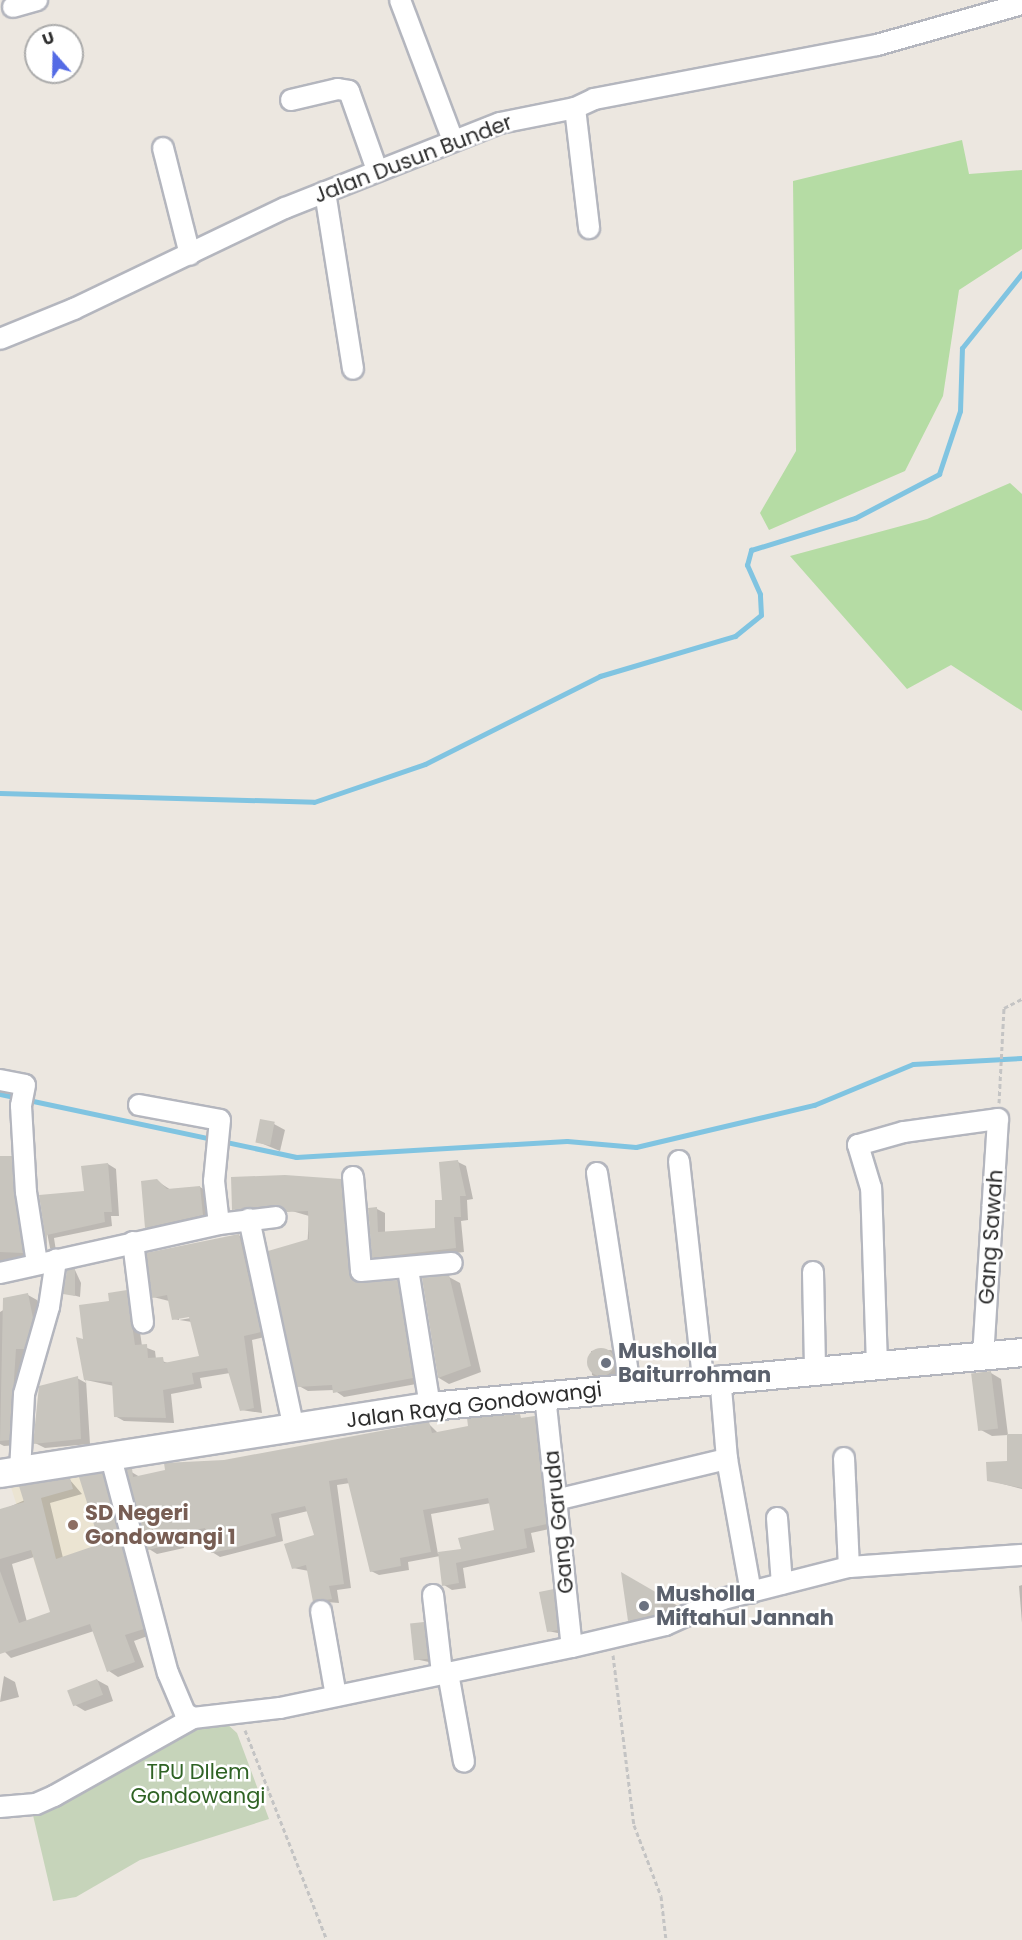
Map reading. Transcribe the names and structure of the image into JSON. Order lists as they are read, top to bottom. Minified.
{"streets":{"street":["Jalan Dusun Bunder","Gang Sawah","Jalan Raya Gondowangi","Gang Garuda"]},"crossings":[["Gang Sawah","Jalan Raya Gondowangi"],["Jalan Raya Gondowangi","Gang Garuda"]],"parks":["TPU DIlem Gondowangi"],"places":["Musholla Baiturrohman","SD Negeri Gondowangi 1","Musholla Miftahul Jannah"],"north":"top"}
